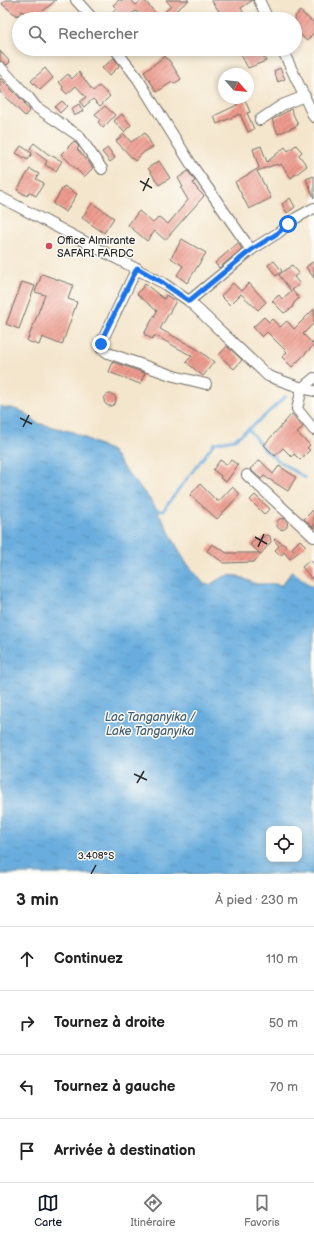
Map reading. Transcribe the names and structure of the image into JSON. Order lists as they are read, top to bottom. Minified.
{"water":["Lac Tanganyika / Lake Tanganyika"],"places":["Office Almirante SAFARI FARDC"],"north":"bottom right","page":{"search":"Rechercher","heading":["3 min","À pied · 230 m"],"list":[["Continuez","110 m"],["Tournez à droite","50 m"],["Tournez à gauche","70 m"],"Arrivée à destination"],"nav":["Carte","Itinéraire","Favoris"]},"coordinates":["3.408°S"]}
